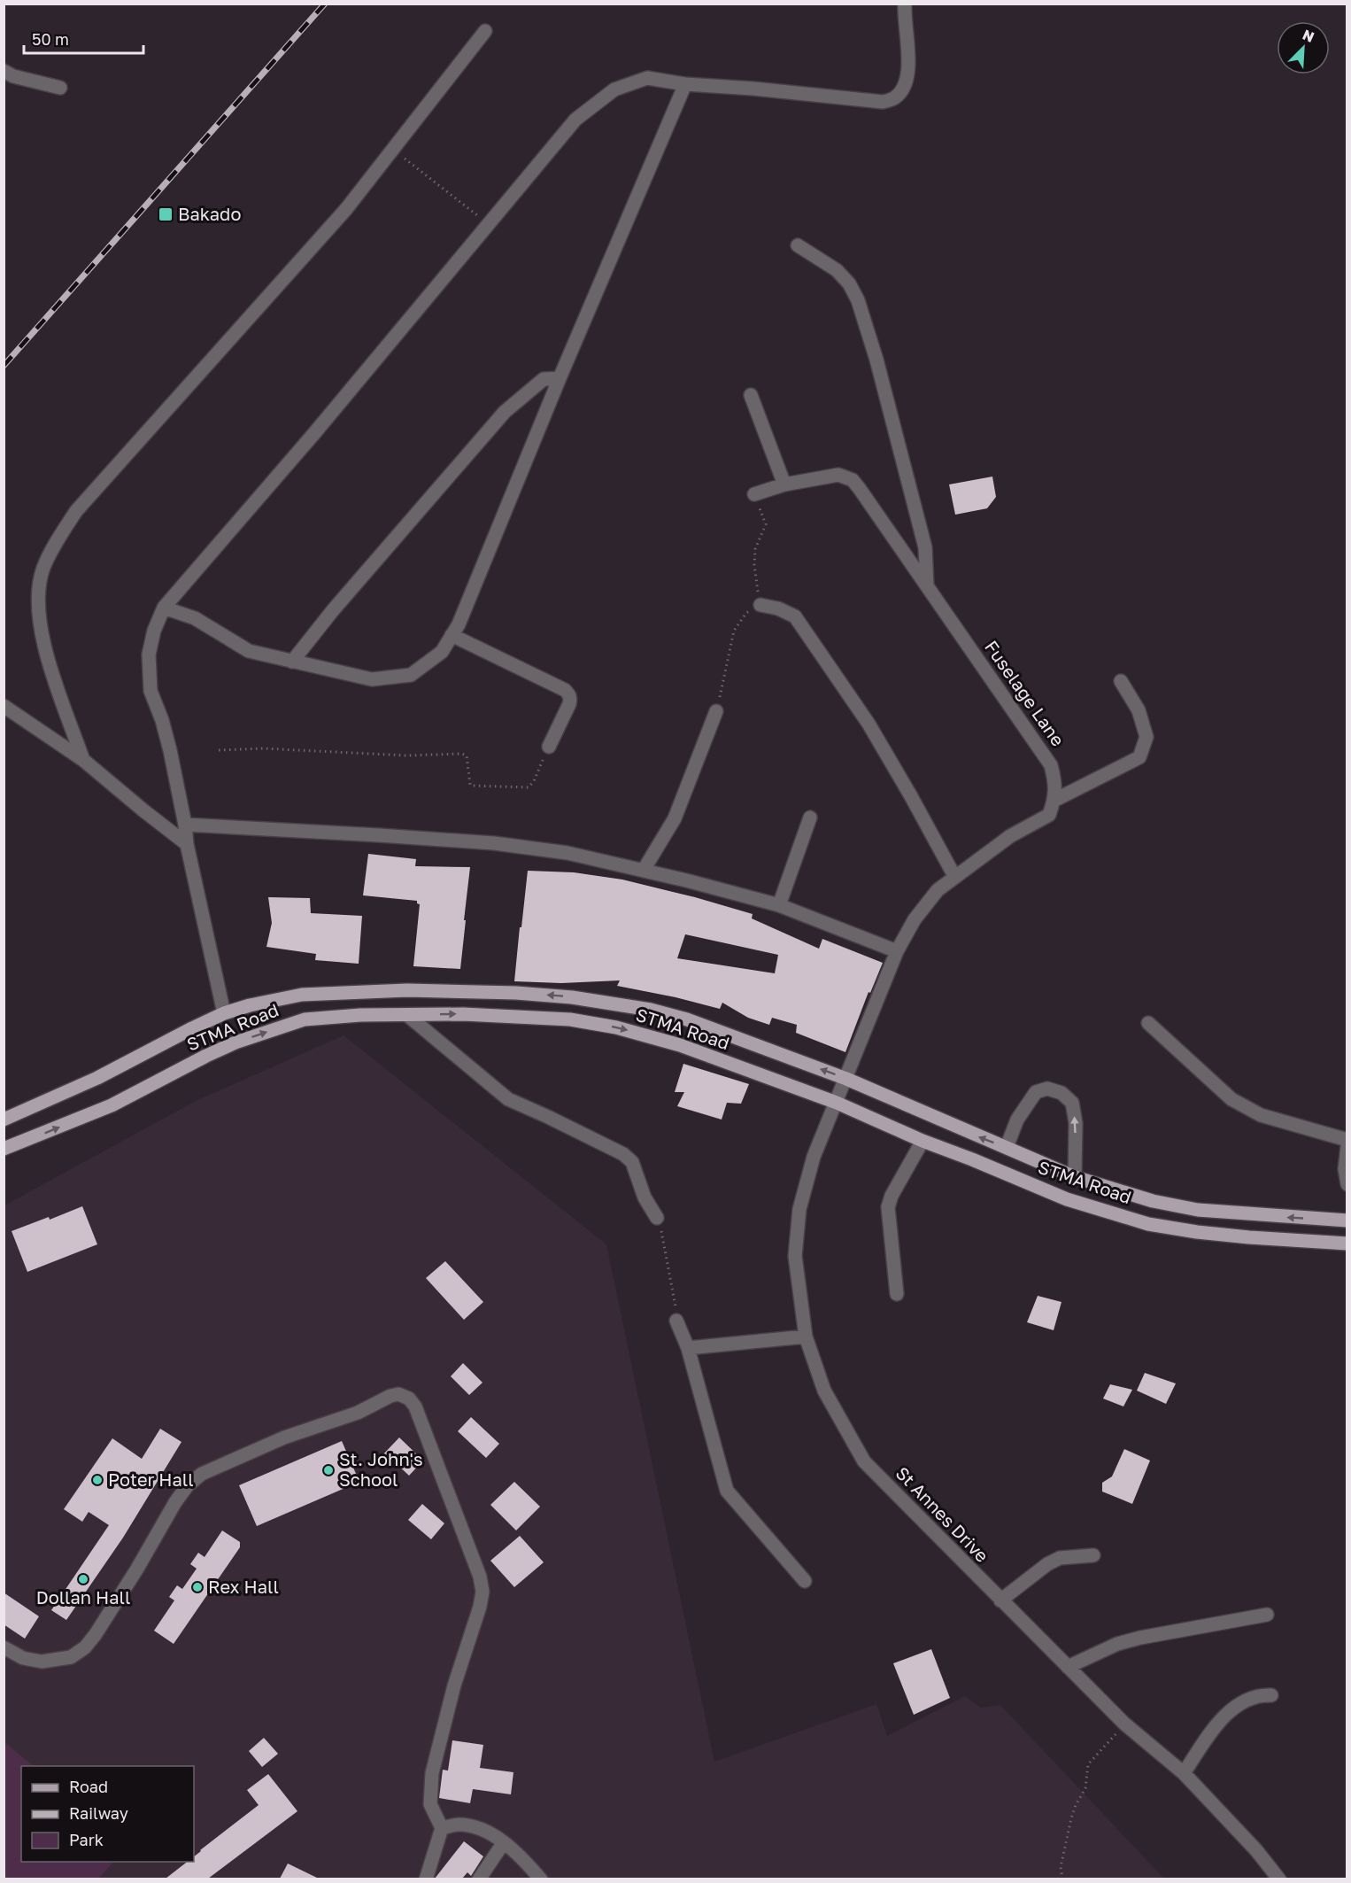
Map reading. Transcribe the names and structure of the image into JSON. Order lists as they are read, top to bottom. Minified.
{"streets":{"main road":["STMA Road"],"street":["Fuselage Lane","St Annes Drive"]},"crossings":[["STMA Road","St Annes Drive"]],"places":{"transit":["Bakado"],"other":["St. John's School","Poter Hall","Dollan Hall","Rex Hall"]},"legend":["Road","Railway","Park"],"scale_bar":"50 m","north":"top right"}
